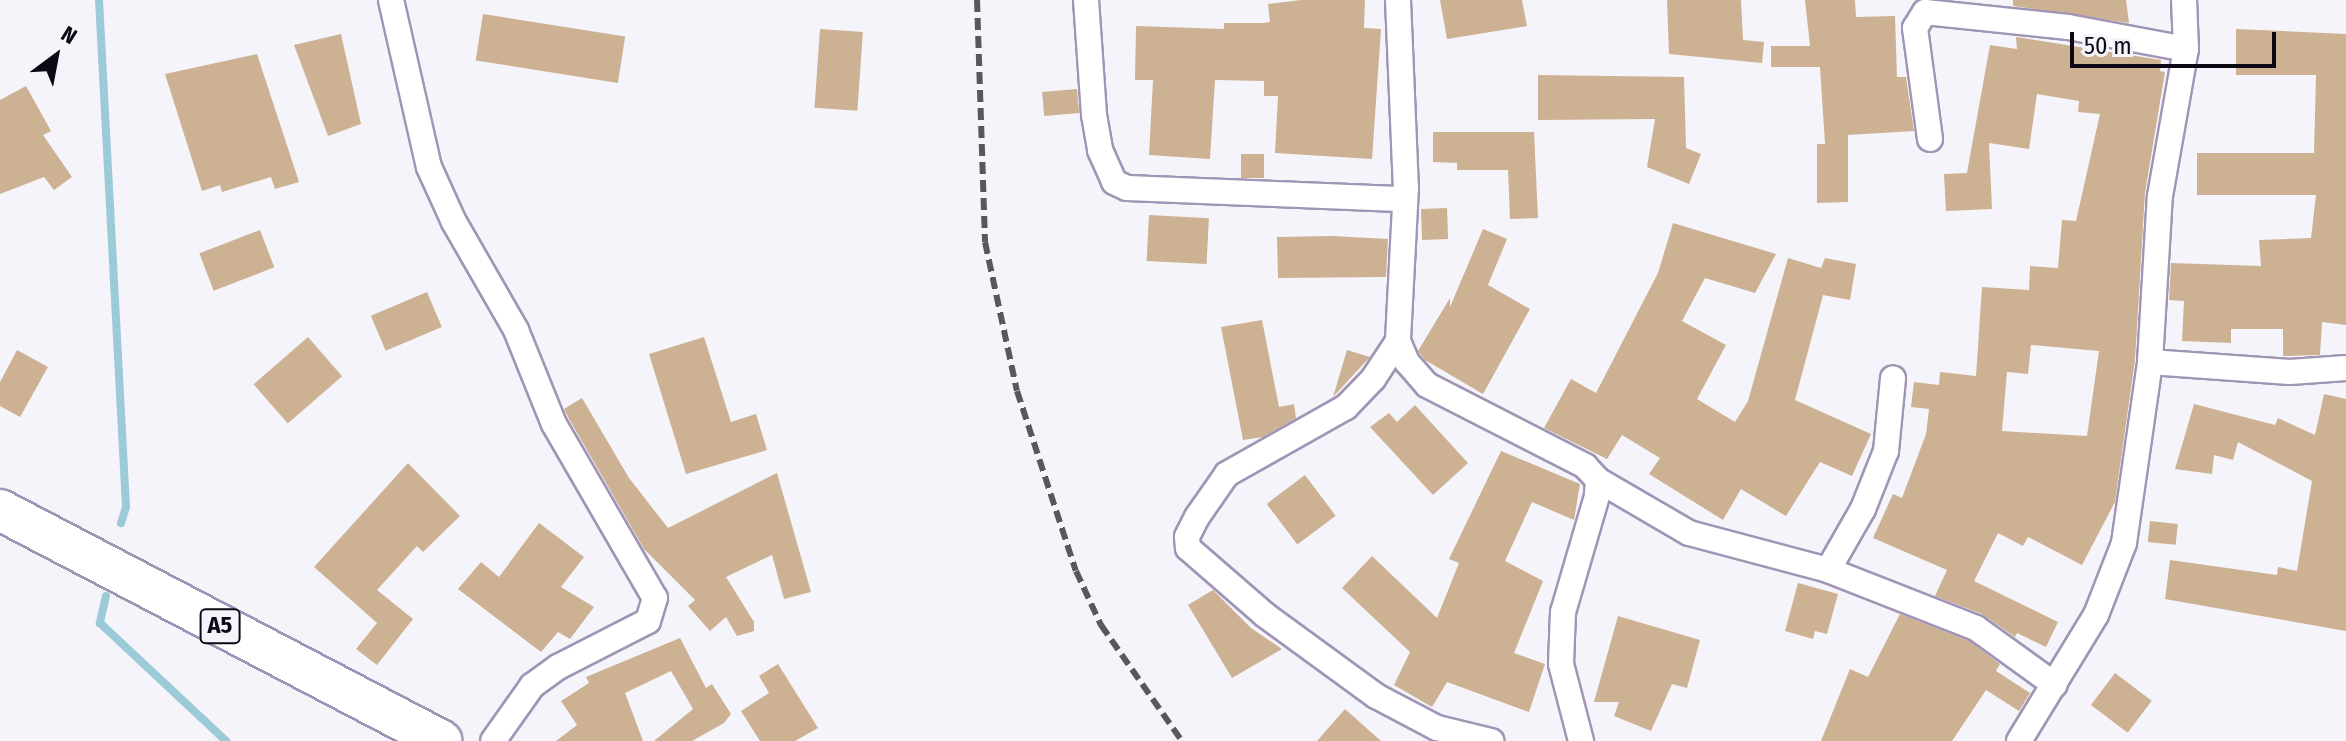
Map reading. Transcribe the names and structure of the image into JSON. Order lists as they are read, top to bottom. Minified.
{"streets":{"highway":["A5"]},"scale_bar":"50 m","north":"top right"}
